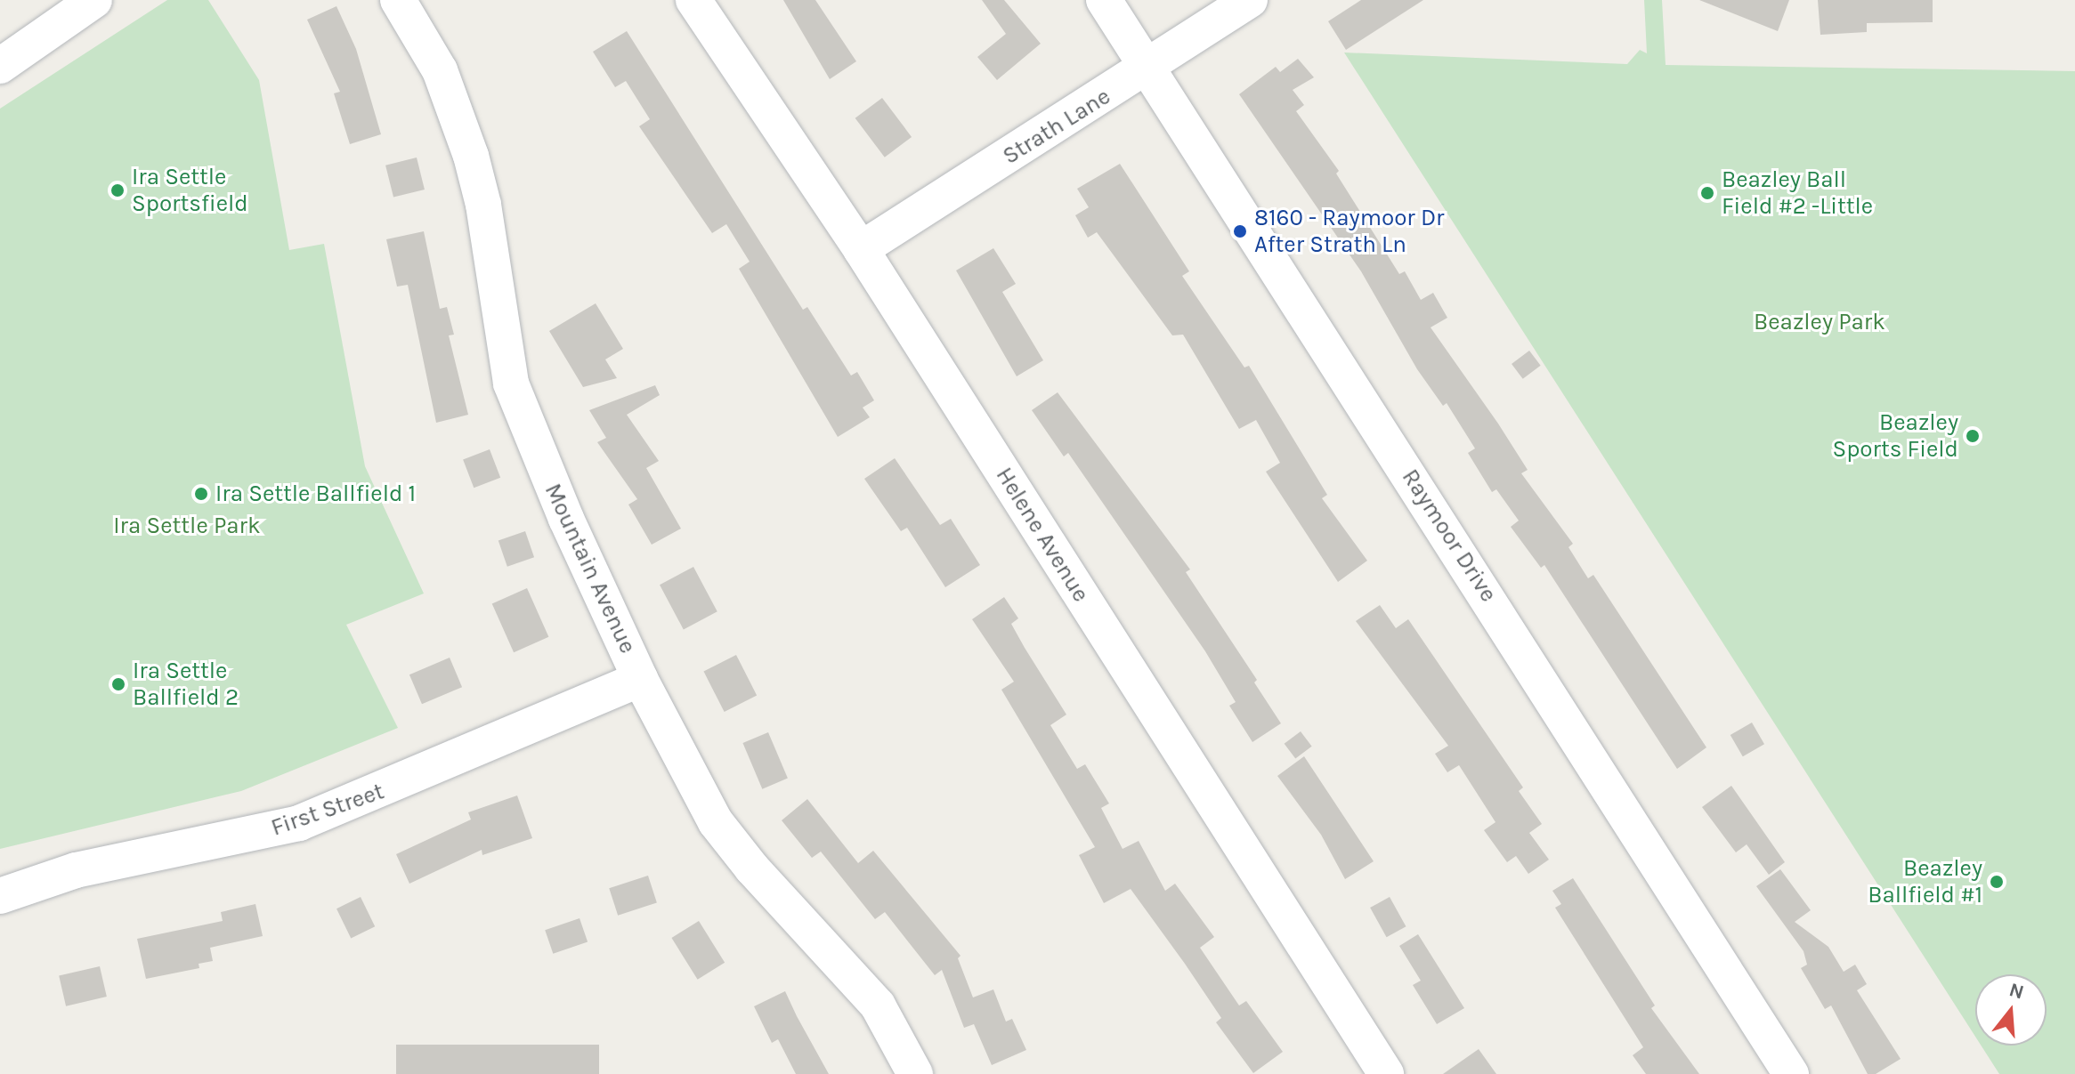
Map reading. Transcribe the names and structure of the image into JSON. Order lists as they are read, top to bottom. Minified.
{"streets":{"street":["Strath Lane","Helene Avenue","Raymoor Drive","Mountain Avenue","First Street"]},"crossings":[["Strath Lane","Helene Avenue"],["Strath Lane","Raymoor Drive"],["Mountain Avenue","First Street"]],"parks":["Beazley Park","Ira Settle Park"],"places":["Ira Settle Sportsfield","Beazley Ball Field #2 -Little","8160 - Raymoor Dr After Strath Ln","Beazley Sports Field","Ira Settle Ballfield 1","Ira Settle Ballfield 2","Beazley Ballfield #1"],"north":"top"}
